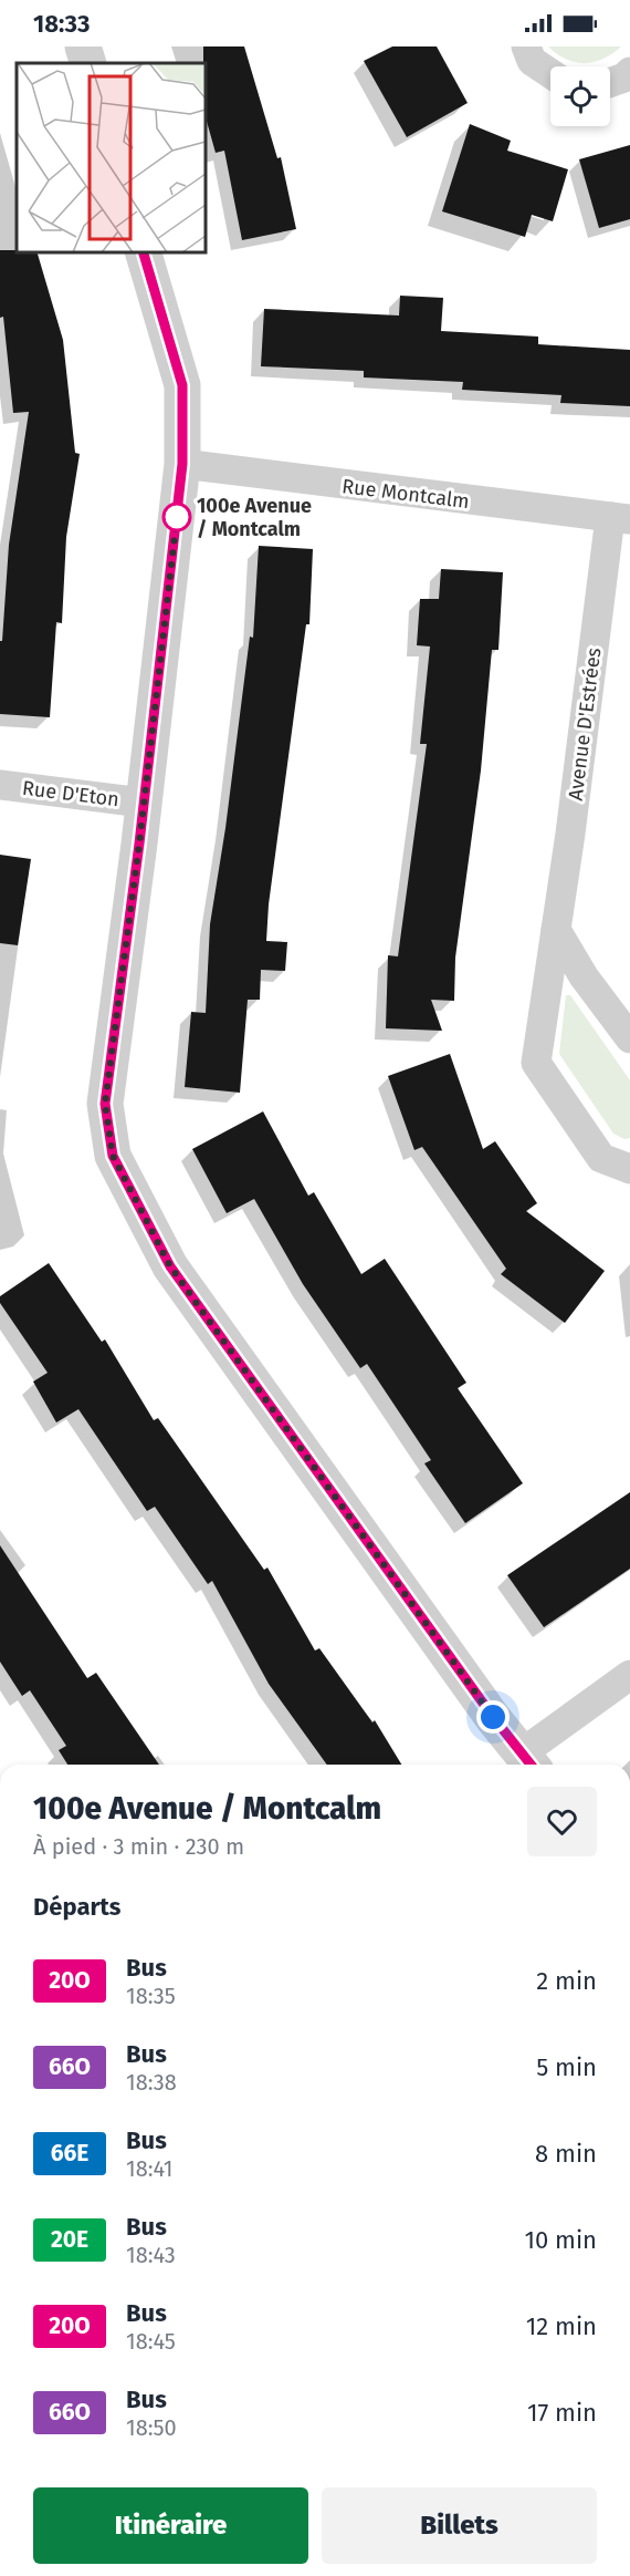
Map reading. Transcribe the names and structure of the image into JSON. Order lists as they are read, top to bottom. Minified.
{"streets":{"street":["Rue Montcalm","Avenue D'Estrées","Rue D'Eton"]},"crossings":[["Rue Montcalm","Avenue D'Estrées"]],"places":["100e Avenue / Montcalm"],"lines":["bus line 20O"],"page":{"status":"18:33","heading":[["100e Avenue / Montcalm","À pied · 3 min · 230 m"],"Départs"],"list":[{"mark":"20O","name":"Bus","note":"18:35","value":"2 min"},{"mark":"66O","name":"Bus","note":"18:38","value":"5 min"},{"mark":"66E","name":"Bus","note":"18:41","value":"8 min"},{"mark":"20E","name":"Bus","note":"18:43","value":"10 min"},{"mark":"20O","name":"Bus","note":"18:45","value":"12 min"},{"mark":"66O","name":"Bus","note":"18:50","value":"17 min"}],"buttons":["Itinéraire","Billets"]}}
